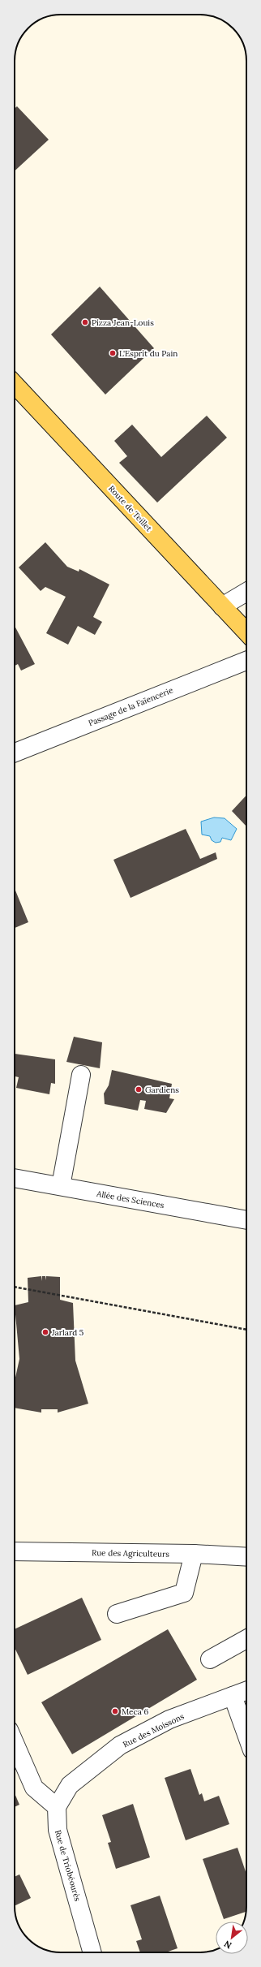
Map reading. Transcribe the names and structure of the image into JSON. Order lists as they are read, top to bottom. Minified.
{"streets":{"main road":["Route de Teillet"],"street":["Passage de la Faïencerie","Allée des Sciences","Rue des Agriculteurs","Rue des Moissons","Rue de Triobéourès"]},"crossings":[["Rue des Moissons","Rue de Triobéourès"]],"places":["Pizza Jean-Louis","L'Esprit du Pain","Gardiens","Jarlard 5","Meca 6"],"north":"bottom left"}
